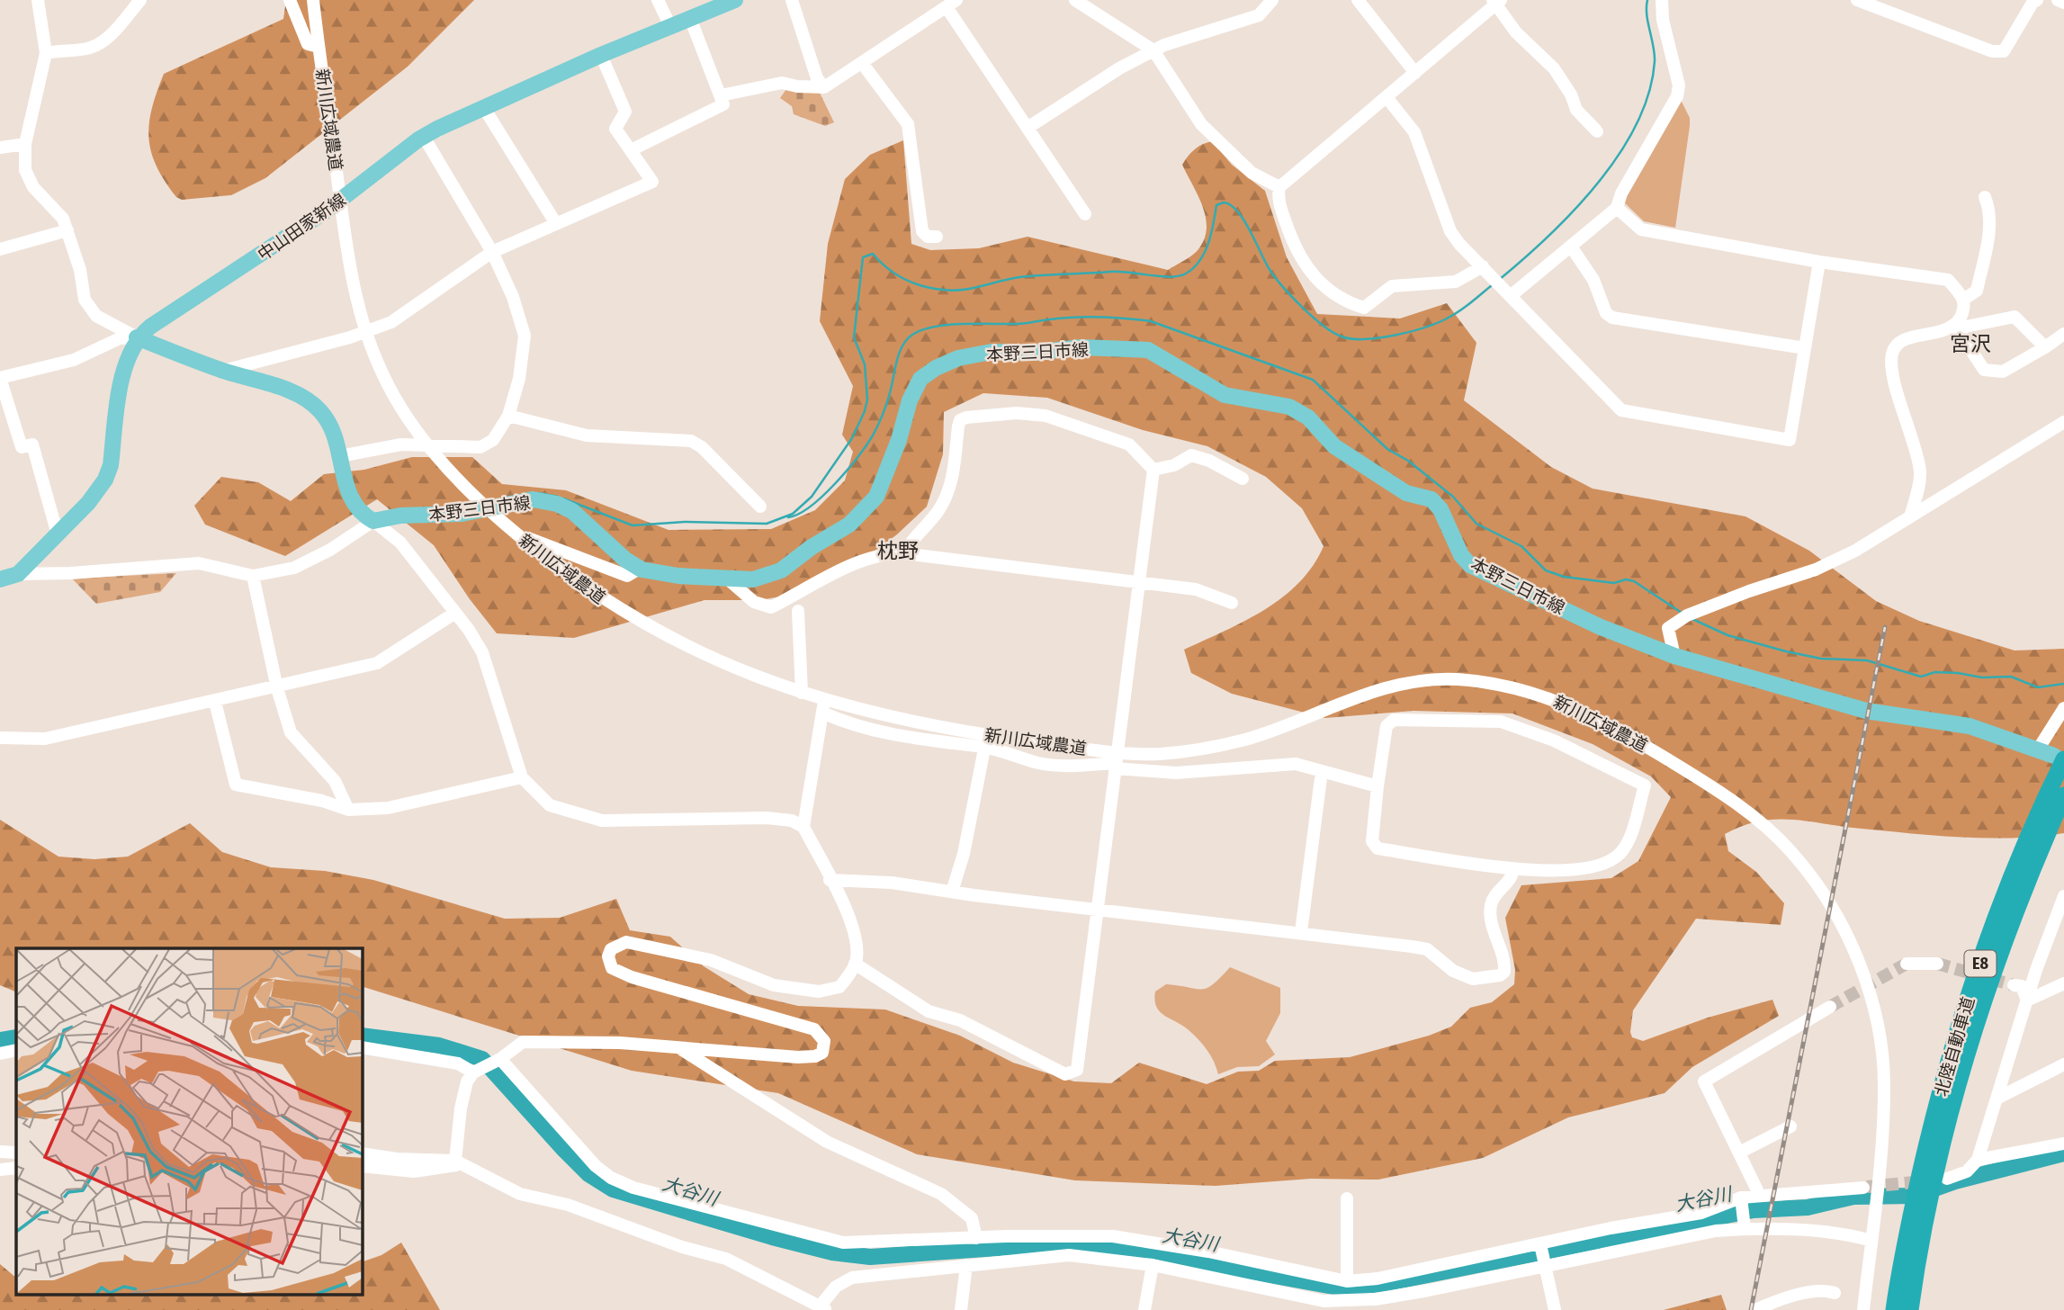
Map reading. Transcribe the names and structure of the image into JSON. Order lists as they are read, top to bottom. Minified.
{"streets":{"highway":["E8","北陸自動車道"],"main road":["中山田家新線","本野三日市線"],"street":["新川広域農道"]},"crossings":[["新川広域農道","中山田家新線"],["新川広域農道","本野三日市線"],["本野三日市線","北陸自動車道"]],"districts":["宮沢","枕野"],"water":["大谷川"]}
